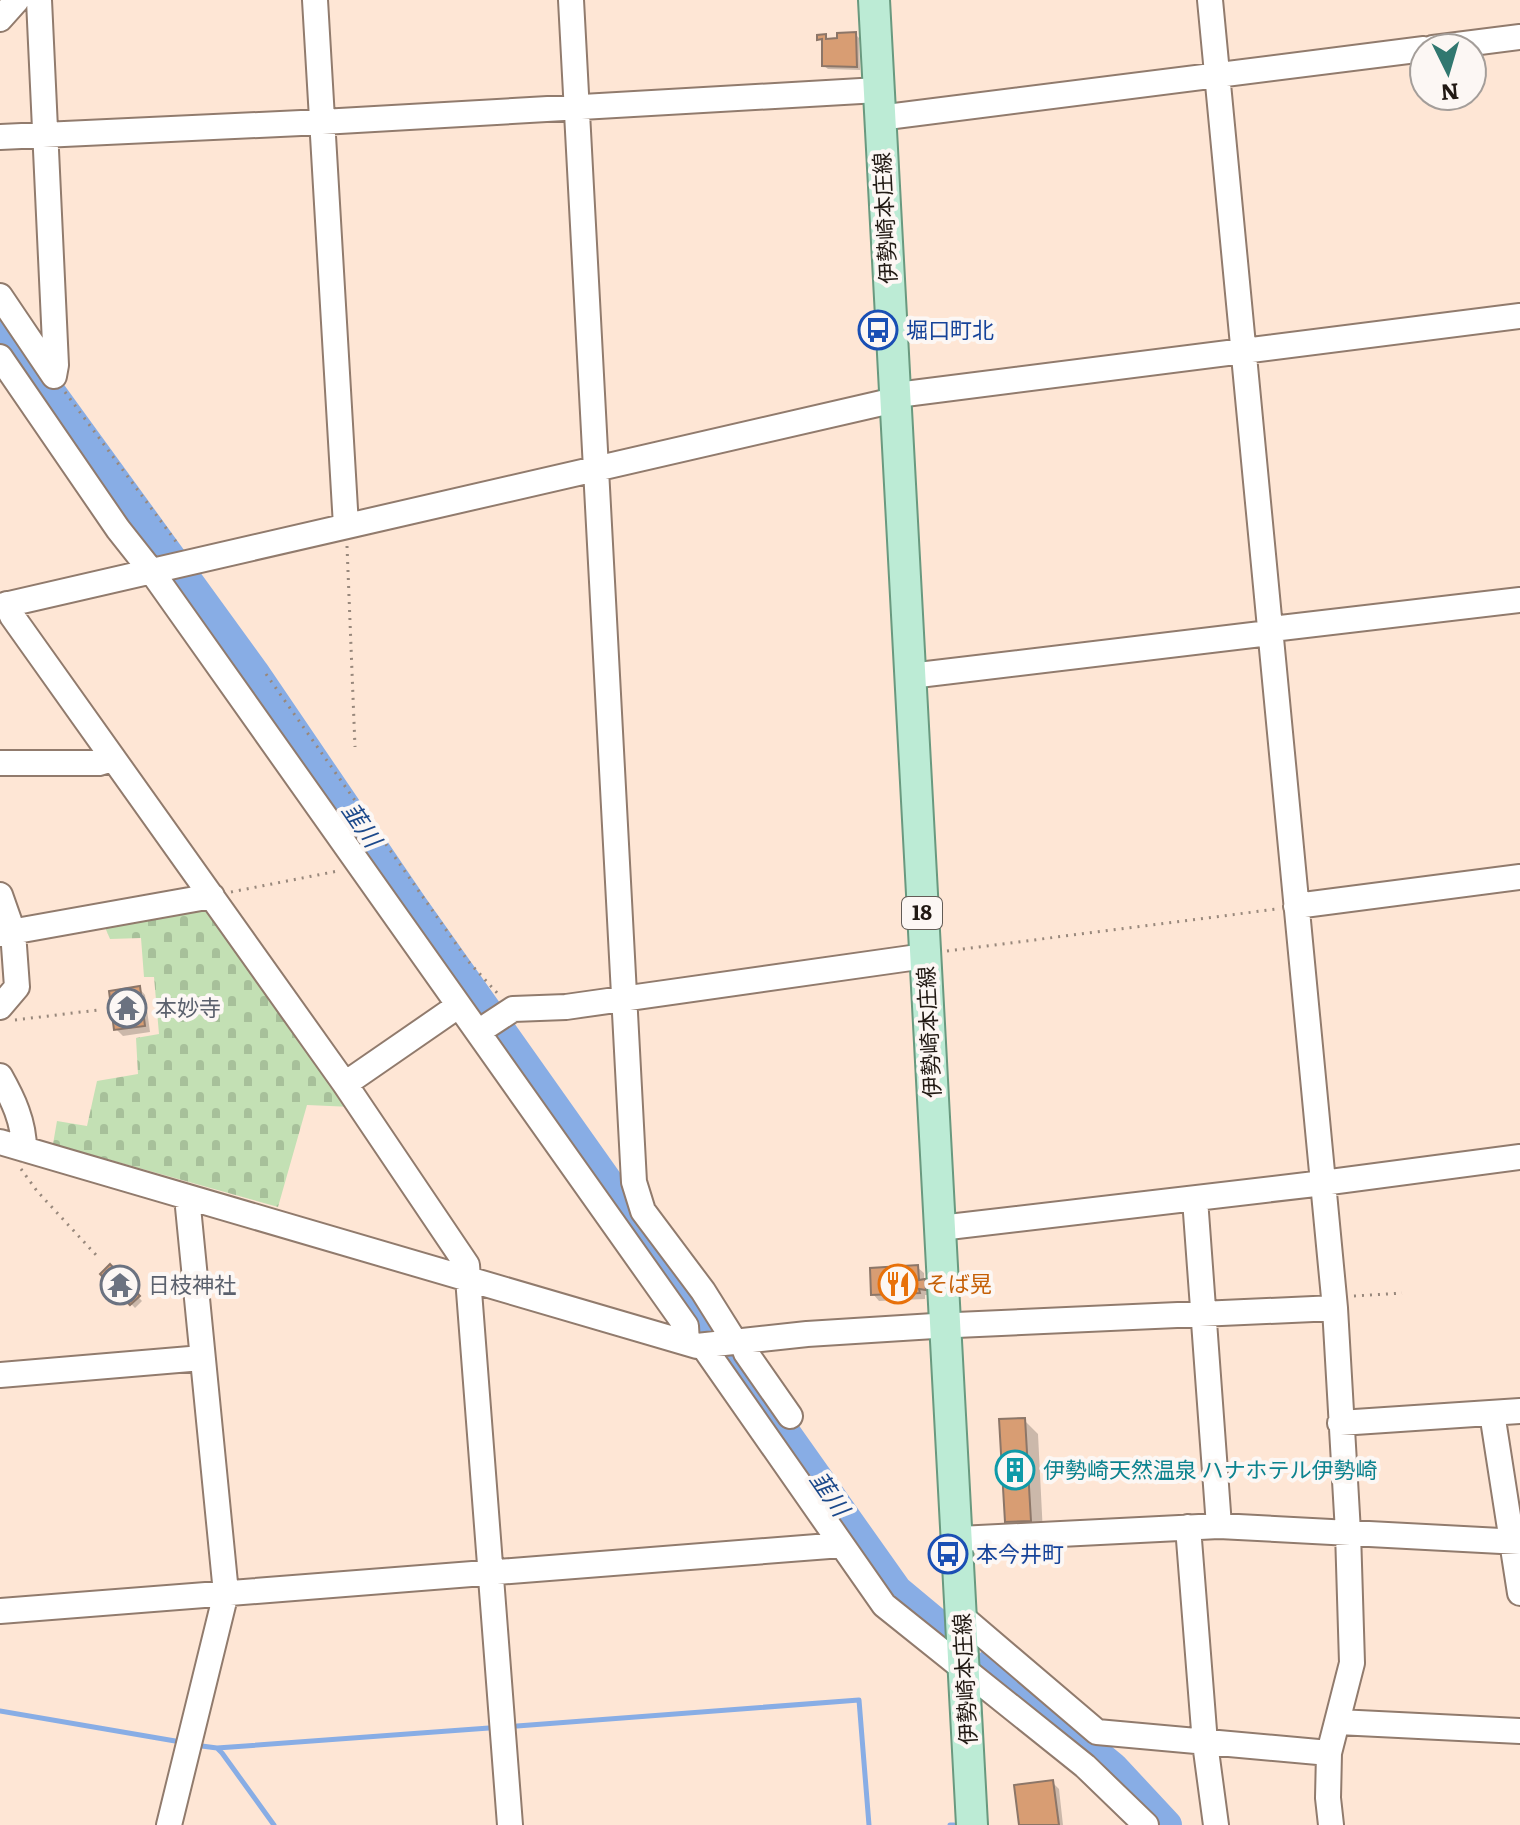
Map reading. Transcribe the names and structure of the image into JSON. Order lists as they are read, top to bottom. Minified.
{"streets":{"main road":["伊勢崎本庄線","18"]},"water":["韮川"],"places":{"bus stop":["堀口町北","本今井町"],"temple":["本妙寺","日枝神社"],"restaurant":["そば晃"],"building":["伊勢崎天然温泉 ハナホテル伊勢崎"]},"north":"bottom"}
